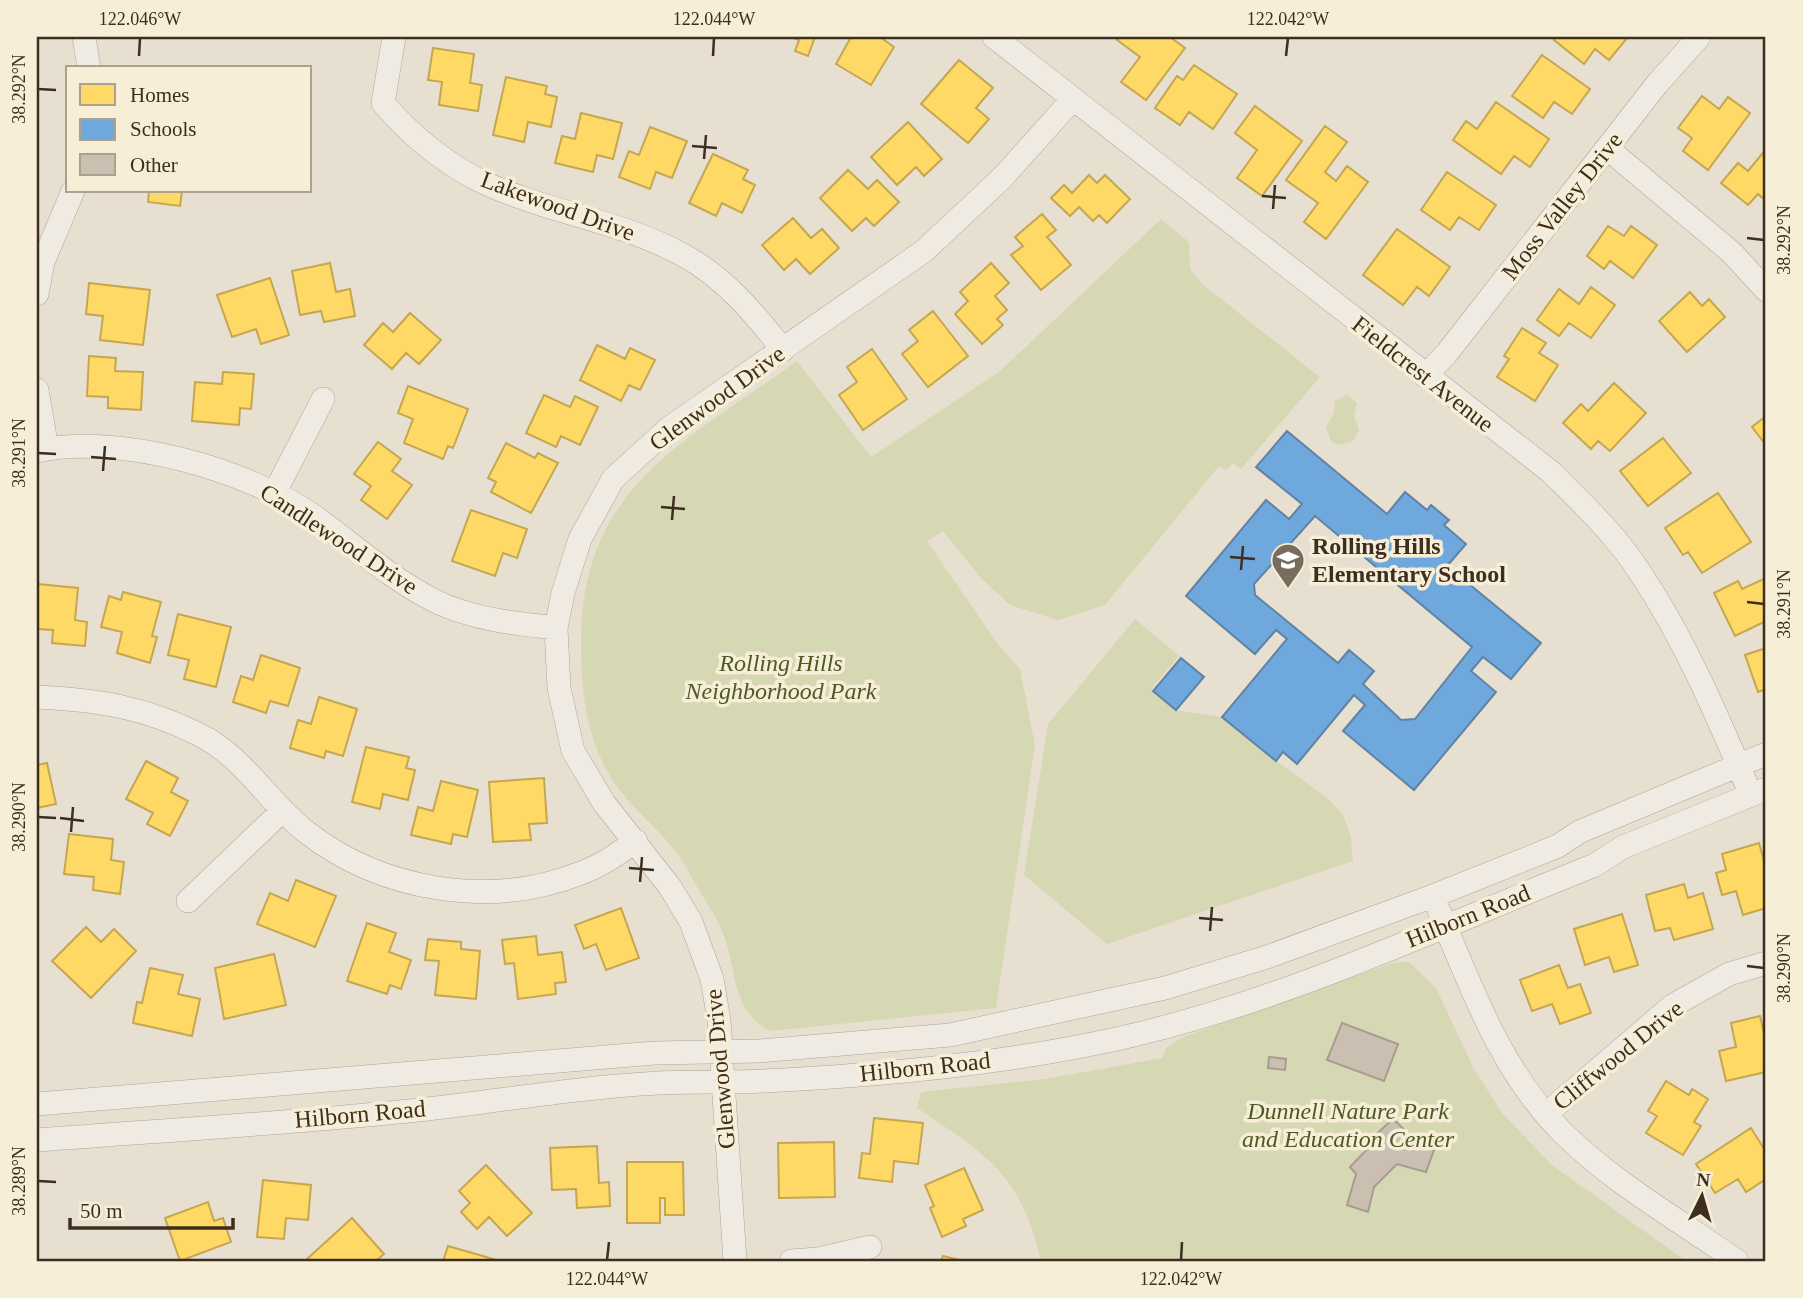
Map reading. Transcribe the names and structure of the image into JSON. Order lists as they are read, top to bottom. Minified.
{"streets":{"street":["Lakewood Drive","Moss Valley Drive","Fieldcrest Avenue","Glenwood Drive","Candlewood Drive","Hilborn Road","Cliffwood Drive"]},"crossings":[["Lakewood Drive","Glenwood Drive"],["Moss Valley Drive","Fieldcrest Avenue"],["Fieldcrest Avenue","Glenwood Drive"],["Fieldcrest Avenue","Hilborn Road"],["Glenwood Drive","Candlewood Drive"],["Glenwood Drive","Hilborn Road"]],"parks":["Rolling Hills Neighborhood Park","Dunnell Nature Park and Education Center"],"places":{"school or university":["Rolling Hills Elementary School"]},"legend":["Homes","Schools","Other"],"scale_bar":"50 m","north":"top","coordinates":["122.046°W","122.044°W","122.042°W","38.292°N","38.291°N","38.290°N","38.289°N"]}
